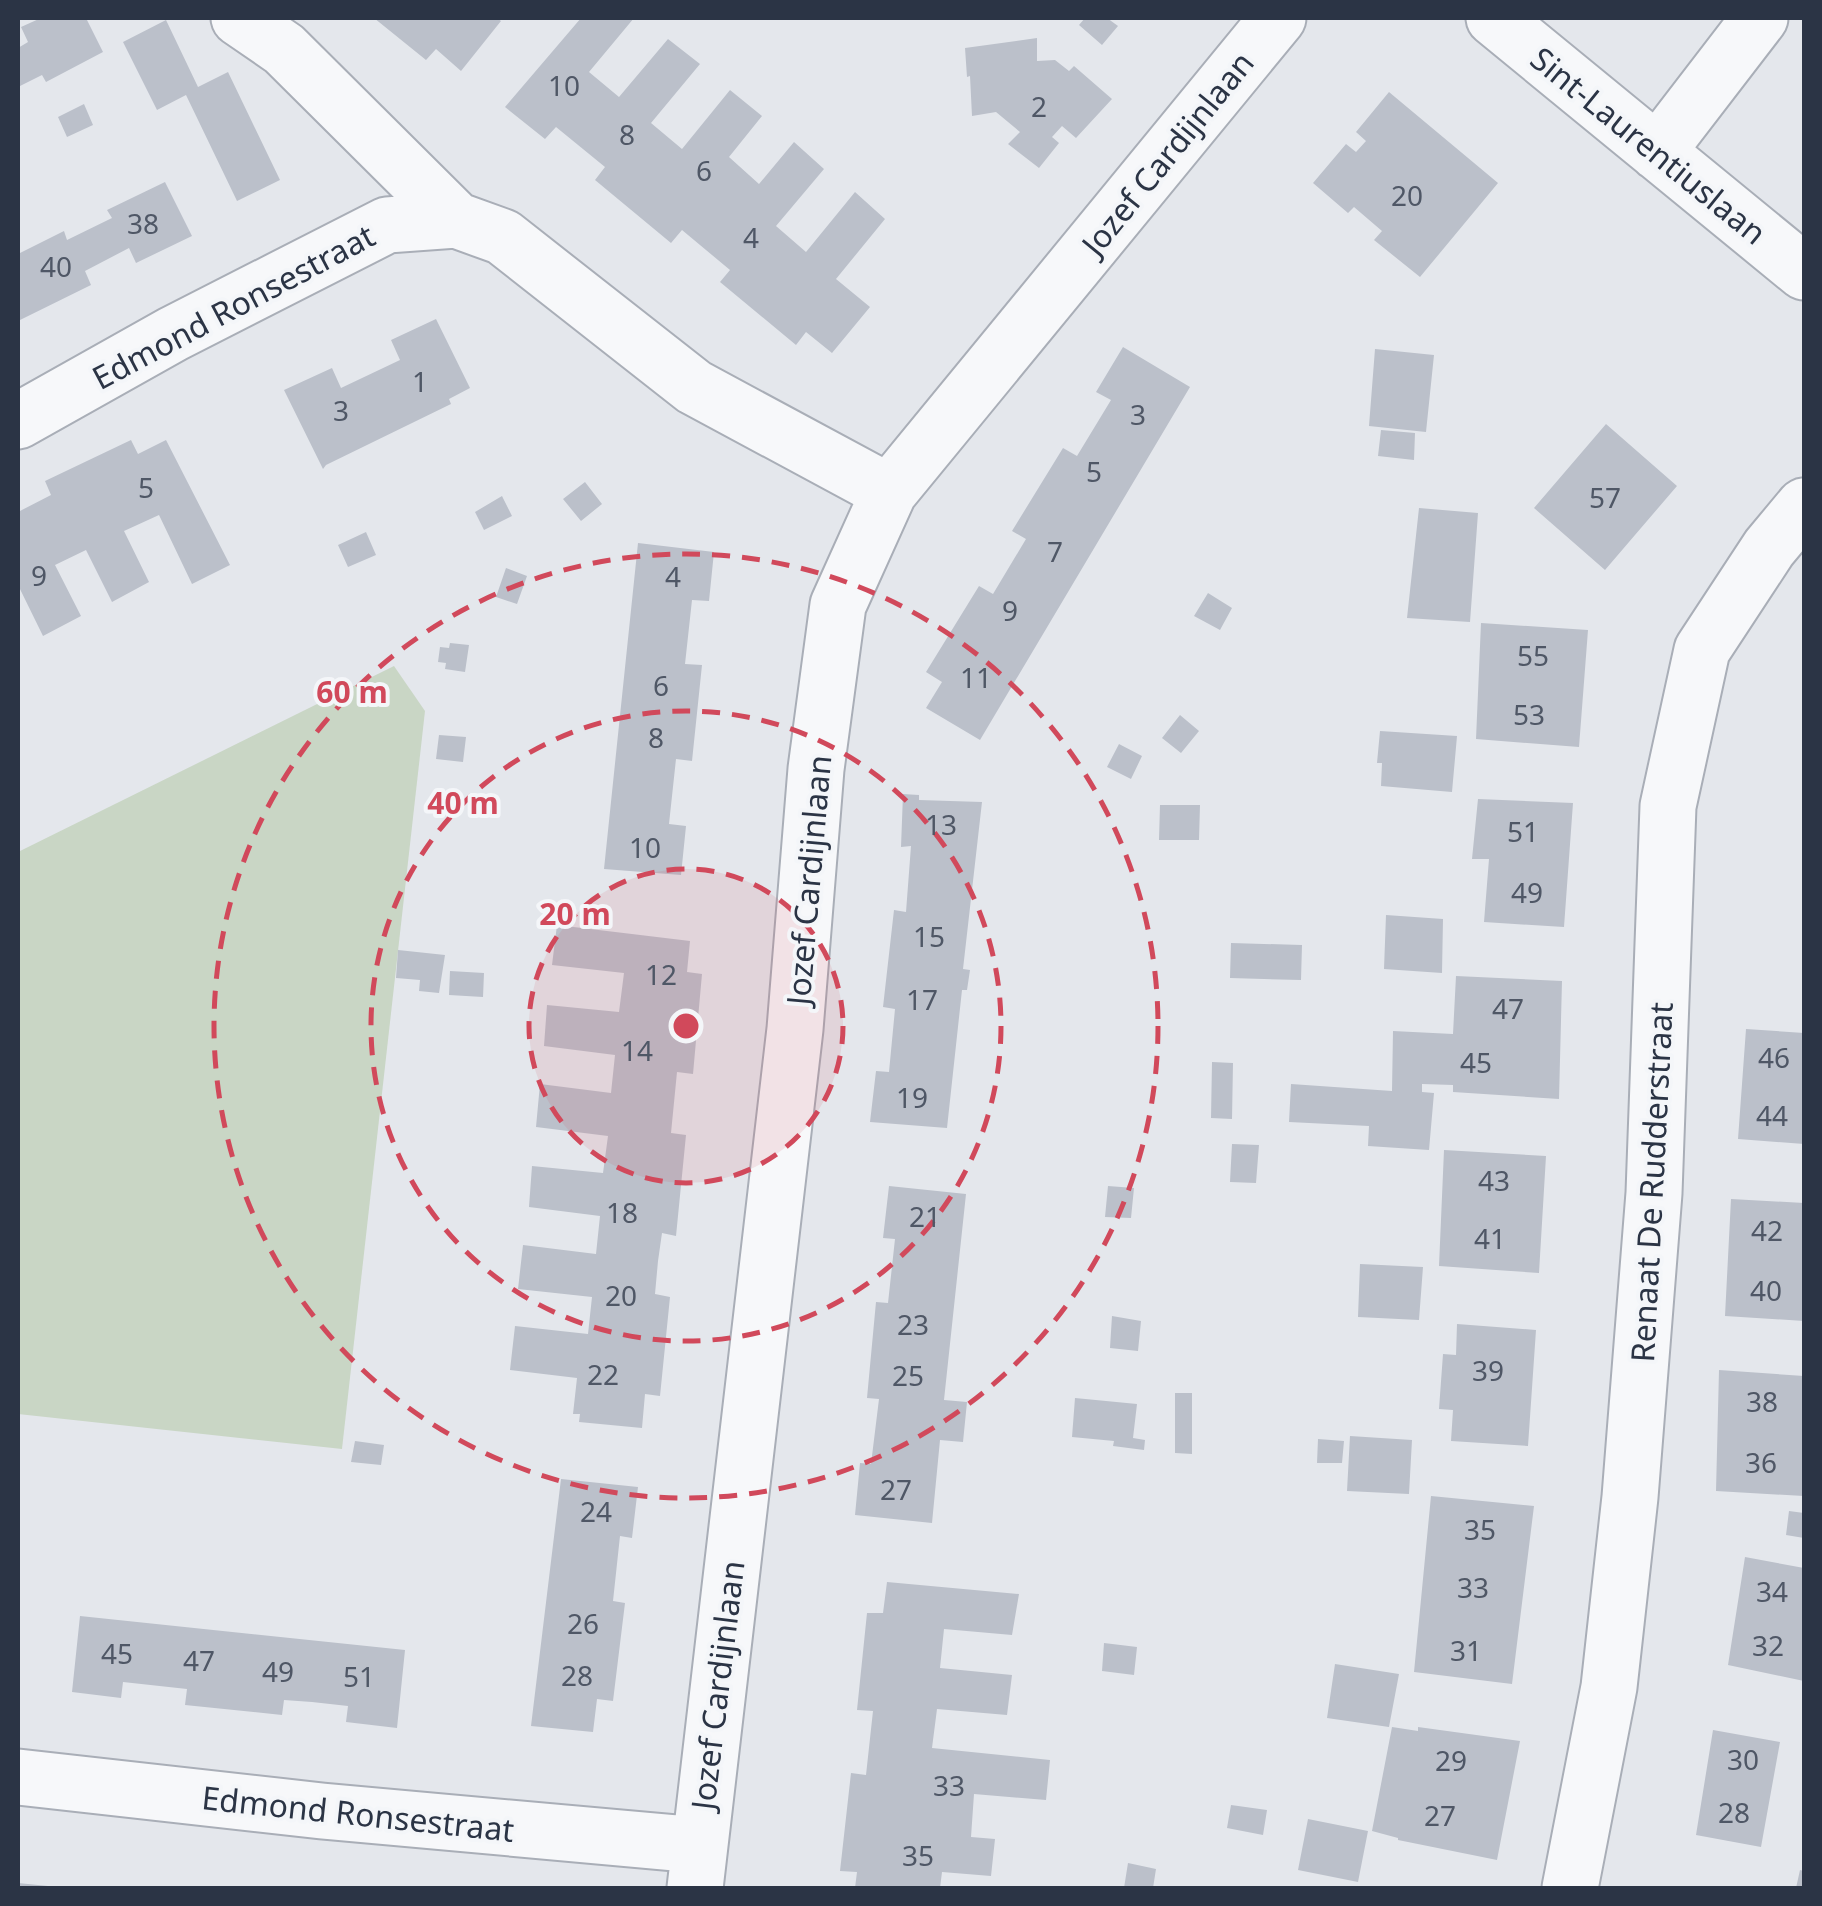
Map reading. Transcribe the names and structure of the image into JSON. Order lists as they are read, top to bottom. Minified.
{"streets":{"street":["Sint-Laurentiuslaan","Jozef Cardijnlaan","Edmond Ronsestraat","Renaat De Rudderstraat"]},"crossings":[["Jozef Cardijnlaan","Edmond Ronsestraat"]],"house_numbers":["10","2","8","6","20","38","4","40","1","3","3","5","5","57","7","9","4","9","55","11","6","53","8","13","51","10","49","15","12","17","47","14","46","45","19","44","43","18","21","42","41","40","20","23","39","22","25","38","36","27","24","35","33","34","26","32","31","45","47","49","28","51","30","29","33","28","27","35"],"rings":["60 m","40 m","20 m"]}
